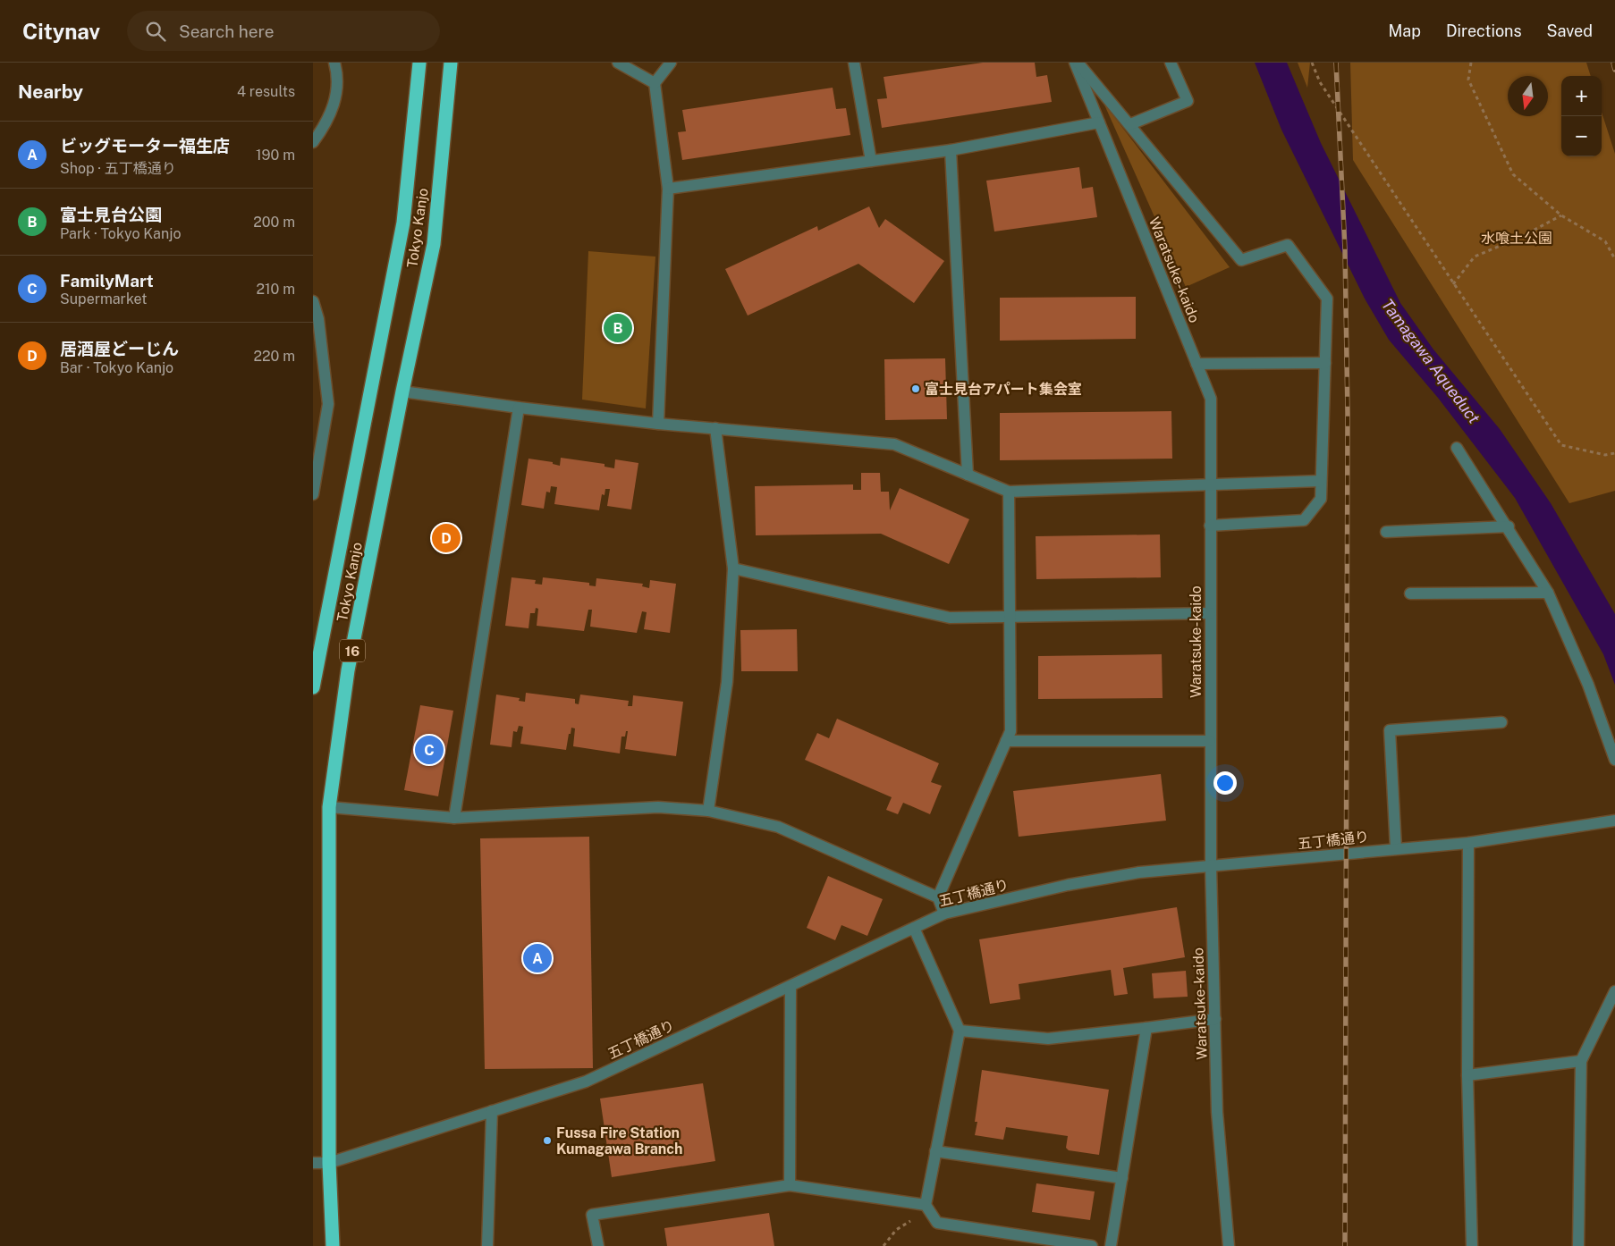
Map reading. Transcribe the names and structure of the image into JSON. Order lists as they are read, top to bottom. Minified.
{"streets":{"highway":["Tokyo Kanjo","16"],"street":["Waratsuke-kaido","五丁橋通り"]},"crossings":[["Tokyo Kanjo","五丁橋通り"],["Waratsuke-kaido","五丁橋通り"]],"water":["Tamagawa Aqueduct"],"parks":["水喰土公園"],"places":["富士見台アパート集会室","Fussa Fire Station Kumagawa Branch"],"north":"bottom","page":{"header":"Citynav","search":"Search here","nav":["Map","Directions","Saved"],"heading":["Nearby","4 results"],"map_buttons":["+","−"],"list":[{"mark":"A","name":"ビッグモーター福生店","note":"Shop · 五丁橋通り","value":"190 m"},{"mark":"B","name":"富士見台公園","note":"Park · Tokyo Kanjo","value":"200 m"},{"mark":"C","name":"FamilyMart","note":"Supermarket","value":"210 m"},{"mark":"D","name":"居酒屋どーじん","note":"Bar · Tokyo Kanjo","value":"220 m"}],"pins":["B","D","C","A"]}}
